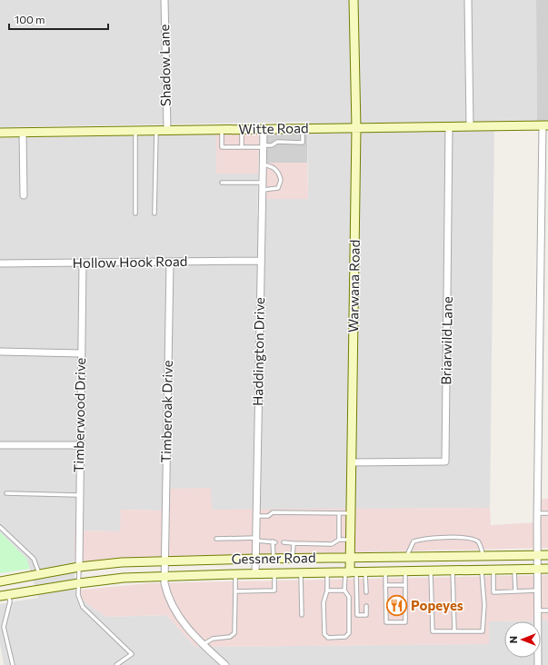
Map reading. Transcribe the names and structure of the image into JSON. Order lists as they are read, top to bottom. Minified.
{"streets":{"street":["Shadow Lane","Witte Road","Hollow Hook Road","Warwana Road","Briarwild Lane","Haddington Drive","Timberoak Drive","Timberwood Drive","Gessner Road"]},"crossings":[["Shadow Lane","Witte Road"],["Witte Road","Warwana Road"],["Witte Road","Briarwild Lane"],["Witte Road","Haddington Drive"],["Hollow Hook Road","Haddington Drive"],["Hollow Hook Road","Timberoak Drive"],["Hollow Hook Road","Timberwood Drive"],["Warwana Road","Briarwild Lane"],["Warwana Road","Gessner Road"],["Haddington Drive","Gessner Road"],["Timberoak Drive","Gessner Road"],["Timberwood Drive","Gessner Road"]],"places":{"restaurant":["Popeyes"]},"scale_bar":"100 m","north":"left"}
